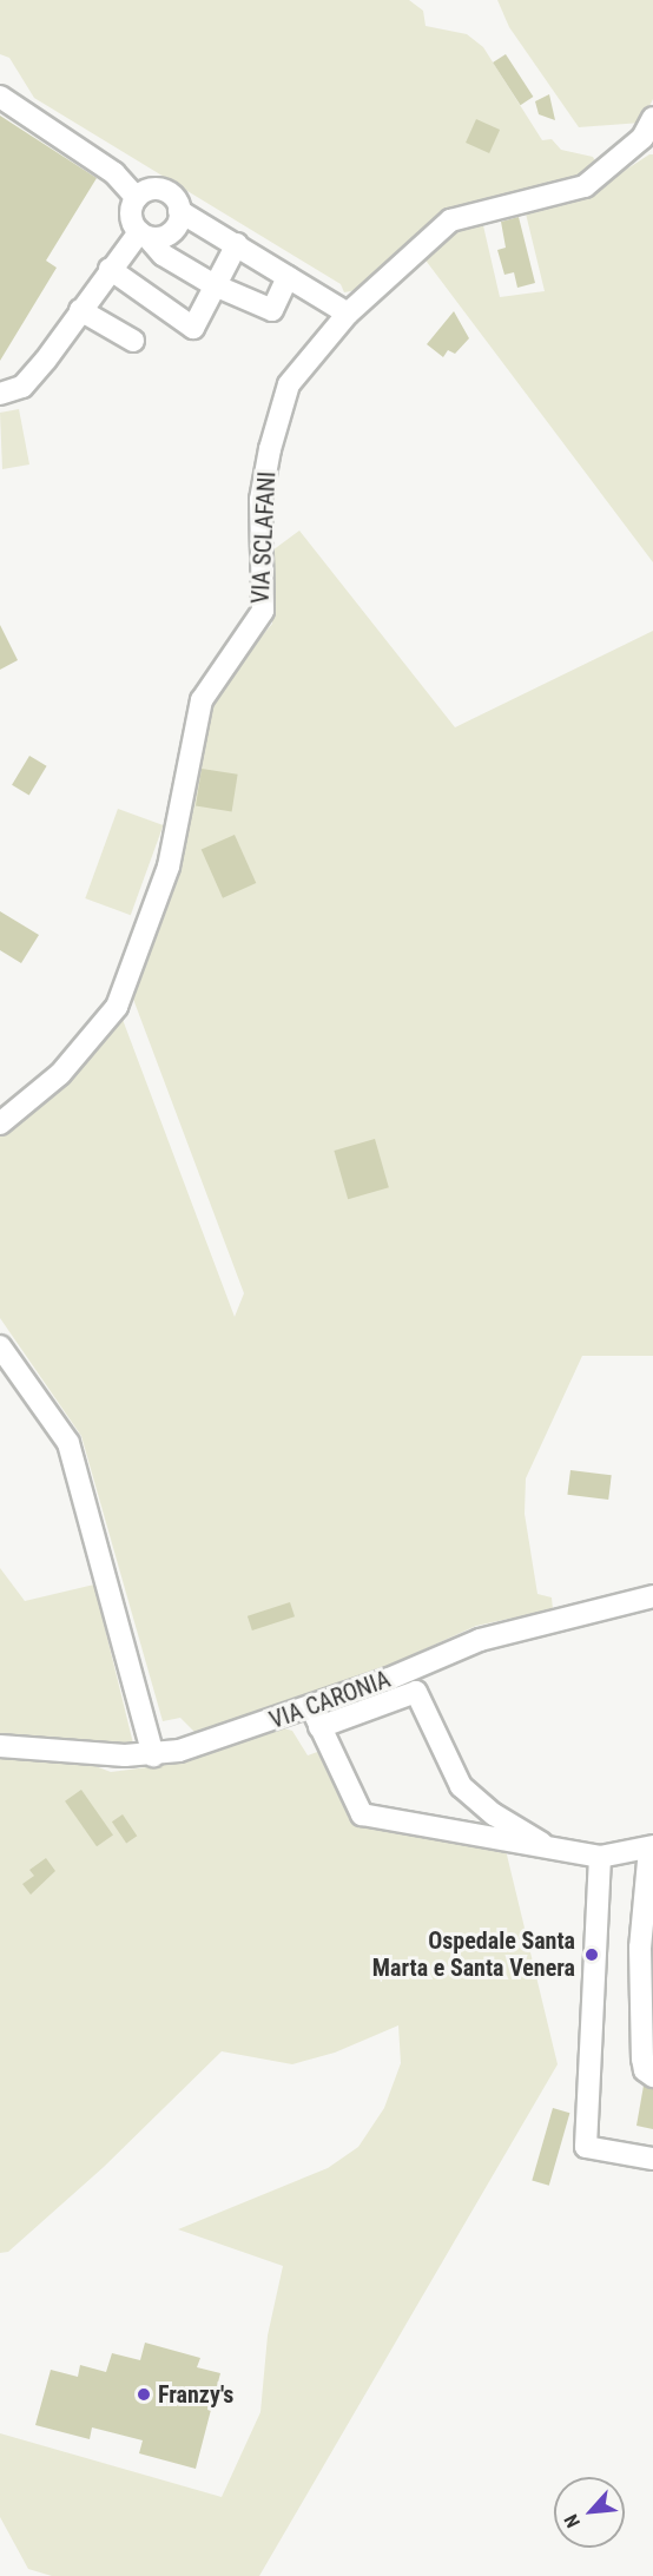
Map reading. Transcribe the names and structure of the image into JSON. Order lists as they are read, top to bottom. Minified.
{"streets":{"street":["VIA SCLAFANI","VIA CARONIA"]},"places":["Ospedale Santa Marta e Santa Venera","Franzy's"],"north":"bottom left"}
